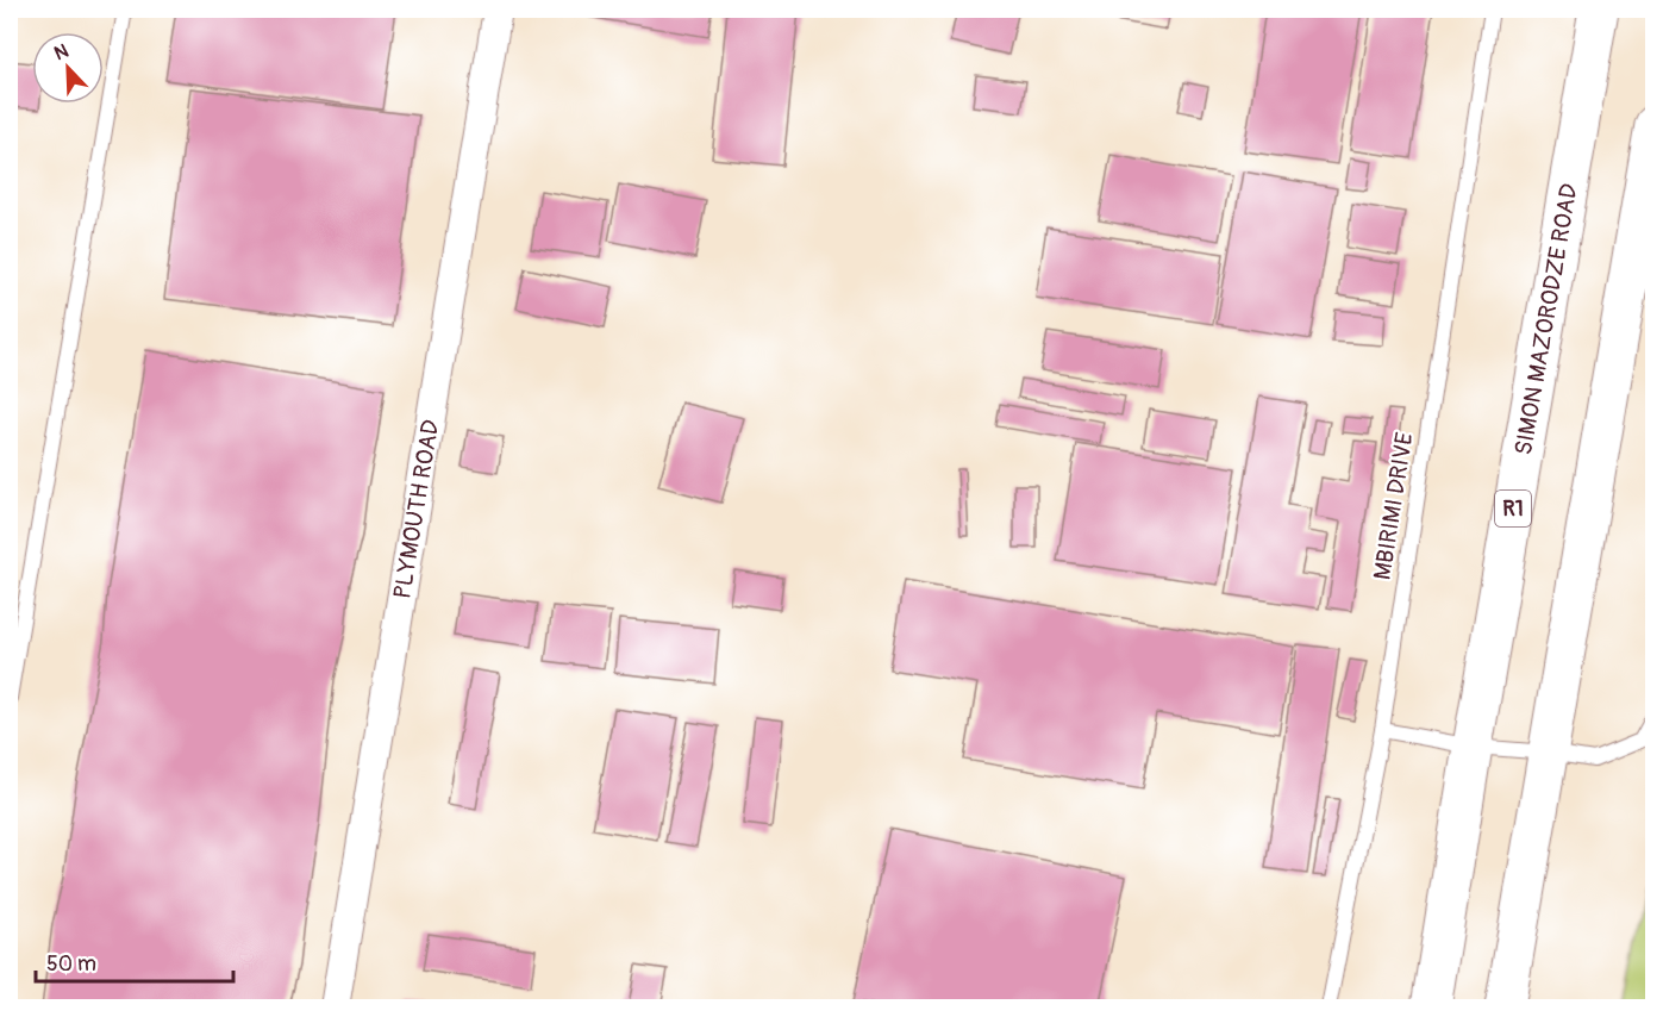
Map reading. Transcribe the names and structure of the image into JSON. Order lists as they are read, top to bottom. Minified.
{"streets":{"highway":["SIMON MAZORODZE ROAD","R1"],"street":["PLYMOUTH ROAD"],"lane":["MBIRIMI DRIVE"]},"scale_bar":"50 m","north":"top left"}
